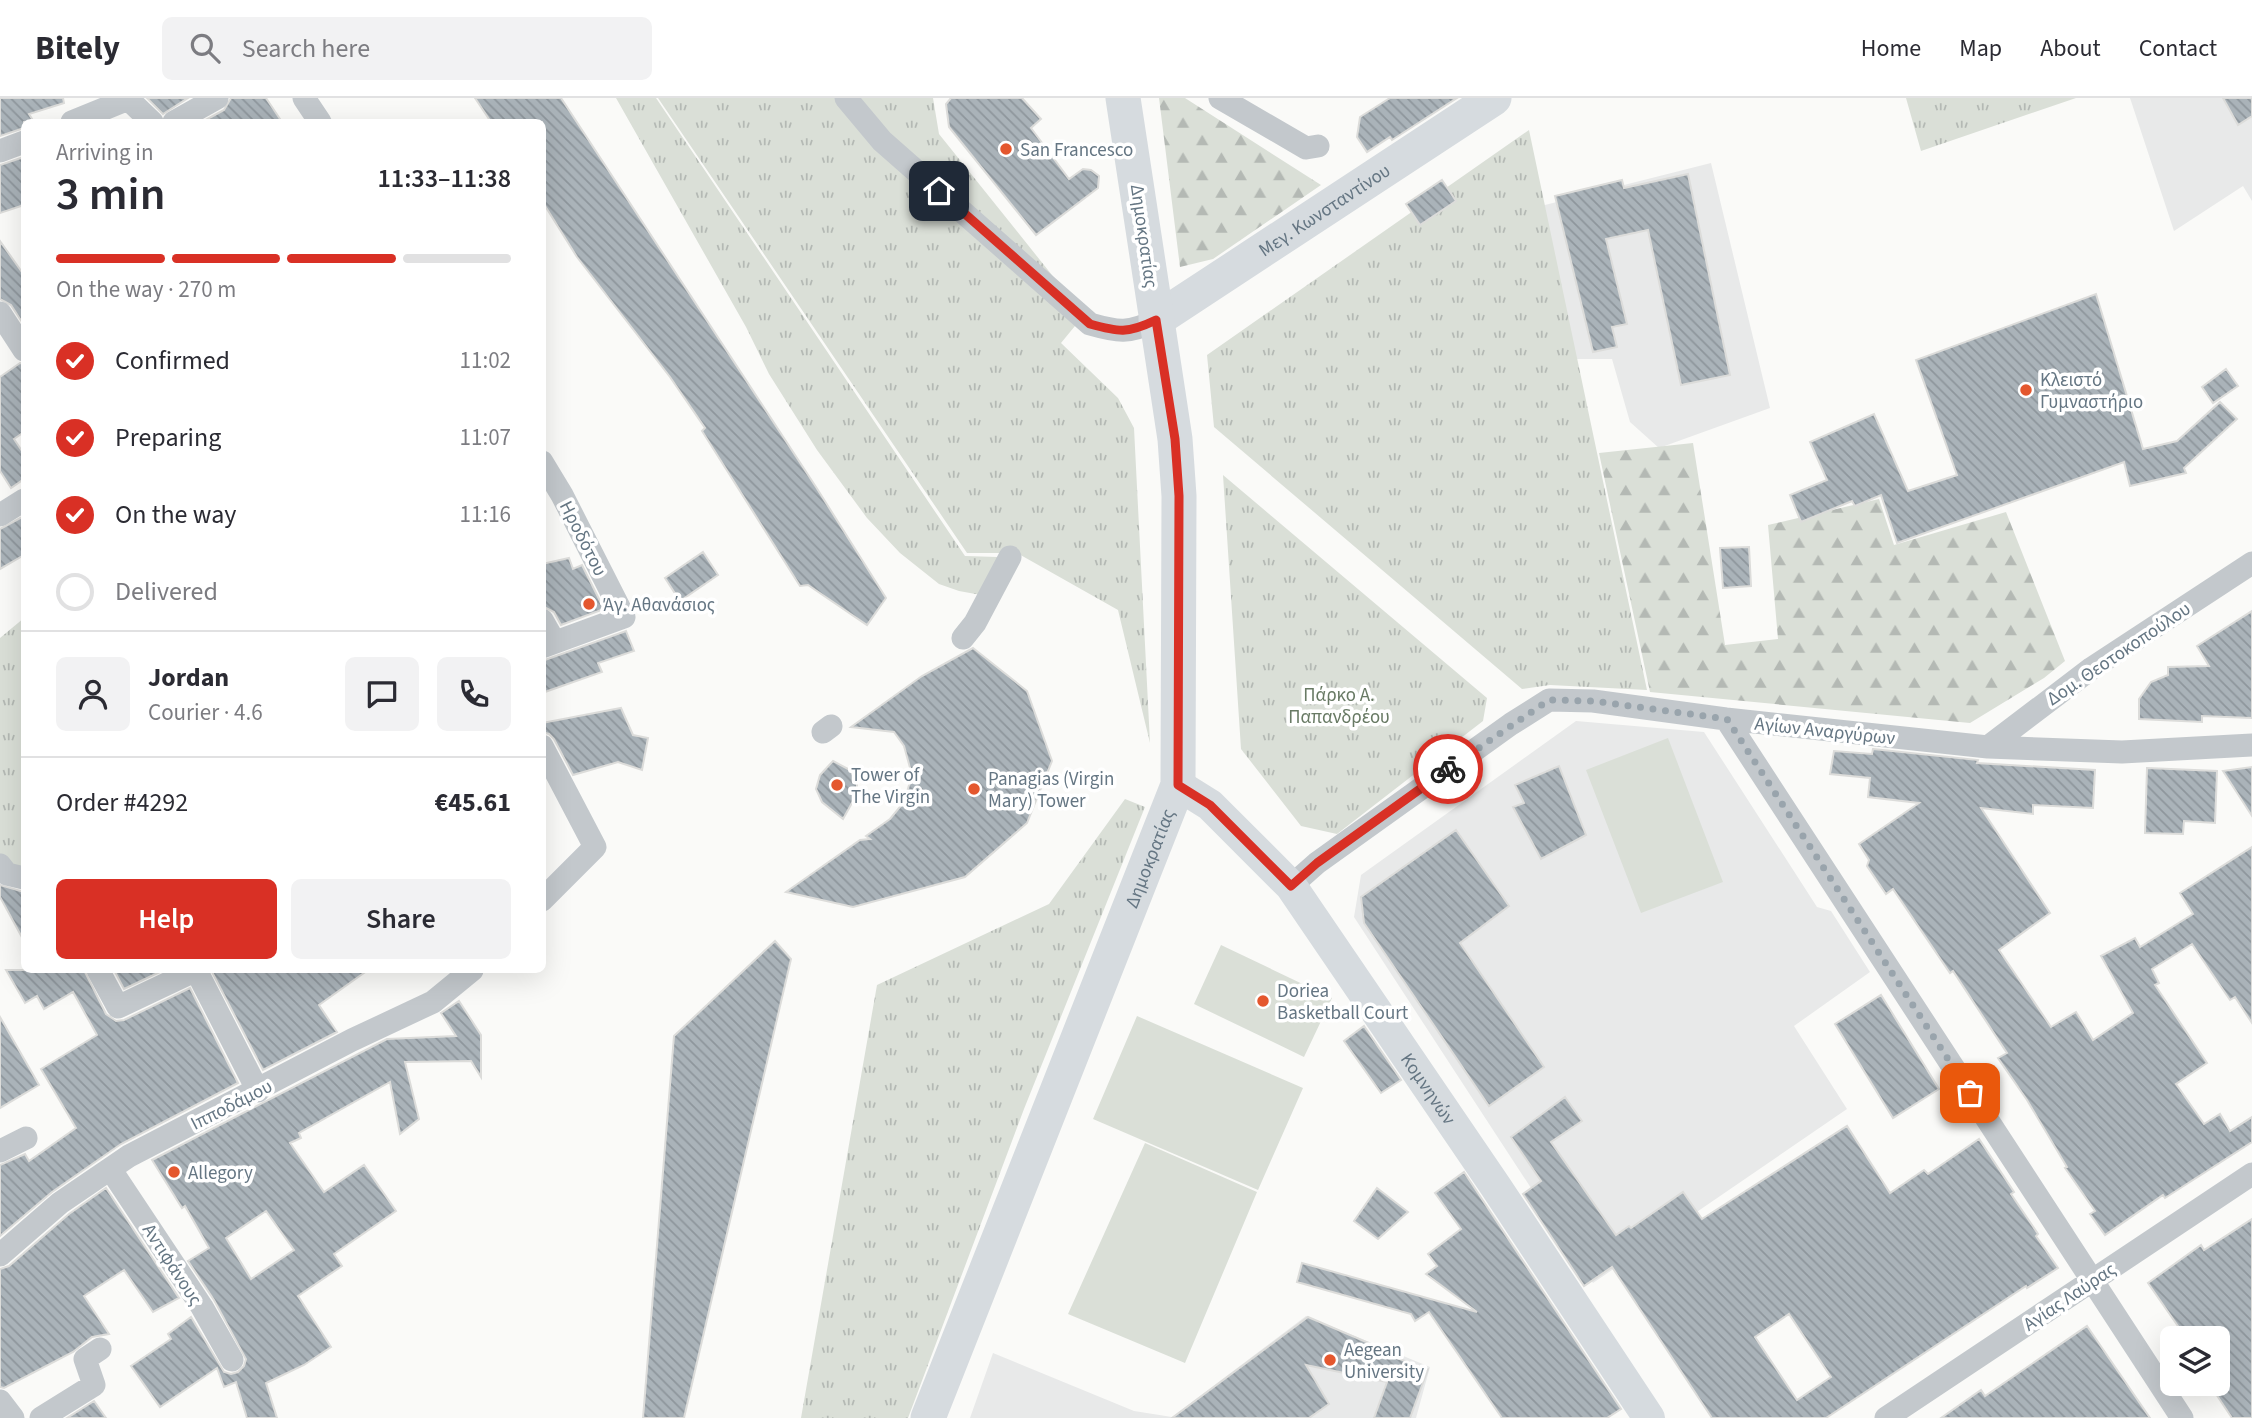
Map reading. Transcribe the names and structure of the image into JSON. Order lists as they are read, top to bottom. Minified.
{"streets":{"main road":["Μεγ. Κωνσταντίνου","Δημοκρατίας"],"street":["Ηροδότου","Δομ. Θεοτοκοπούλου","Αγίων Αναργύρων","Κομνηνών","Ιπποδάμου","Αντιφάνους","Αγίας Λαύρας"]},"crossings":[["Μεγ. Κωνσταντίνου","Δημοκρατίας"],["Δημοκρατίας","Κομνηνών"],["Δομ. Θεοτοκοπούλου","Αγίων Αναργύρων"],["Αγίων Αναργύρων","Κομνηνών"],["Ιπποδάμου","Αντιφάνους"]],"parks":["Πάρκο Α. Παπανδρέου"],"places":["San Francesco","Κλειστό Γυμναστήριο","Άγ. Αθανάσιος","Tower of The Virgin","Panagias (Virgin Mary) Tower","Doriea Basketball Court","Allegory","Aegean University"],"page":{"header":"Bitely","search":"Search here","nav":["Home","Map","About","Contact"],"heading":["3 min","Arriving in","11:33–11:38"],"panel":["Jordan","Courier · 4.6","Order #4292","€45.61"],"bar":"On the way · 270 m","list":[["Confirmed","11:02"],["Preparing","11:07"],["On the way","11:16"],"Delivered"],"buttons":["Help","Share"]}}
